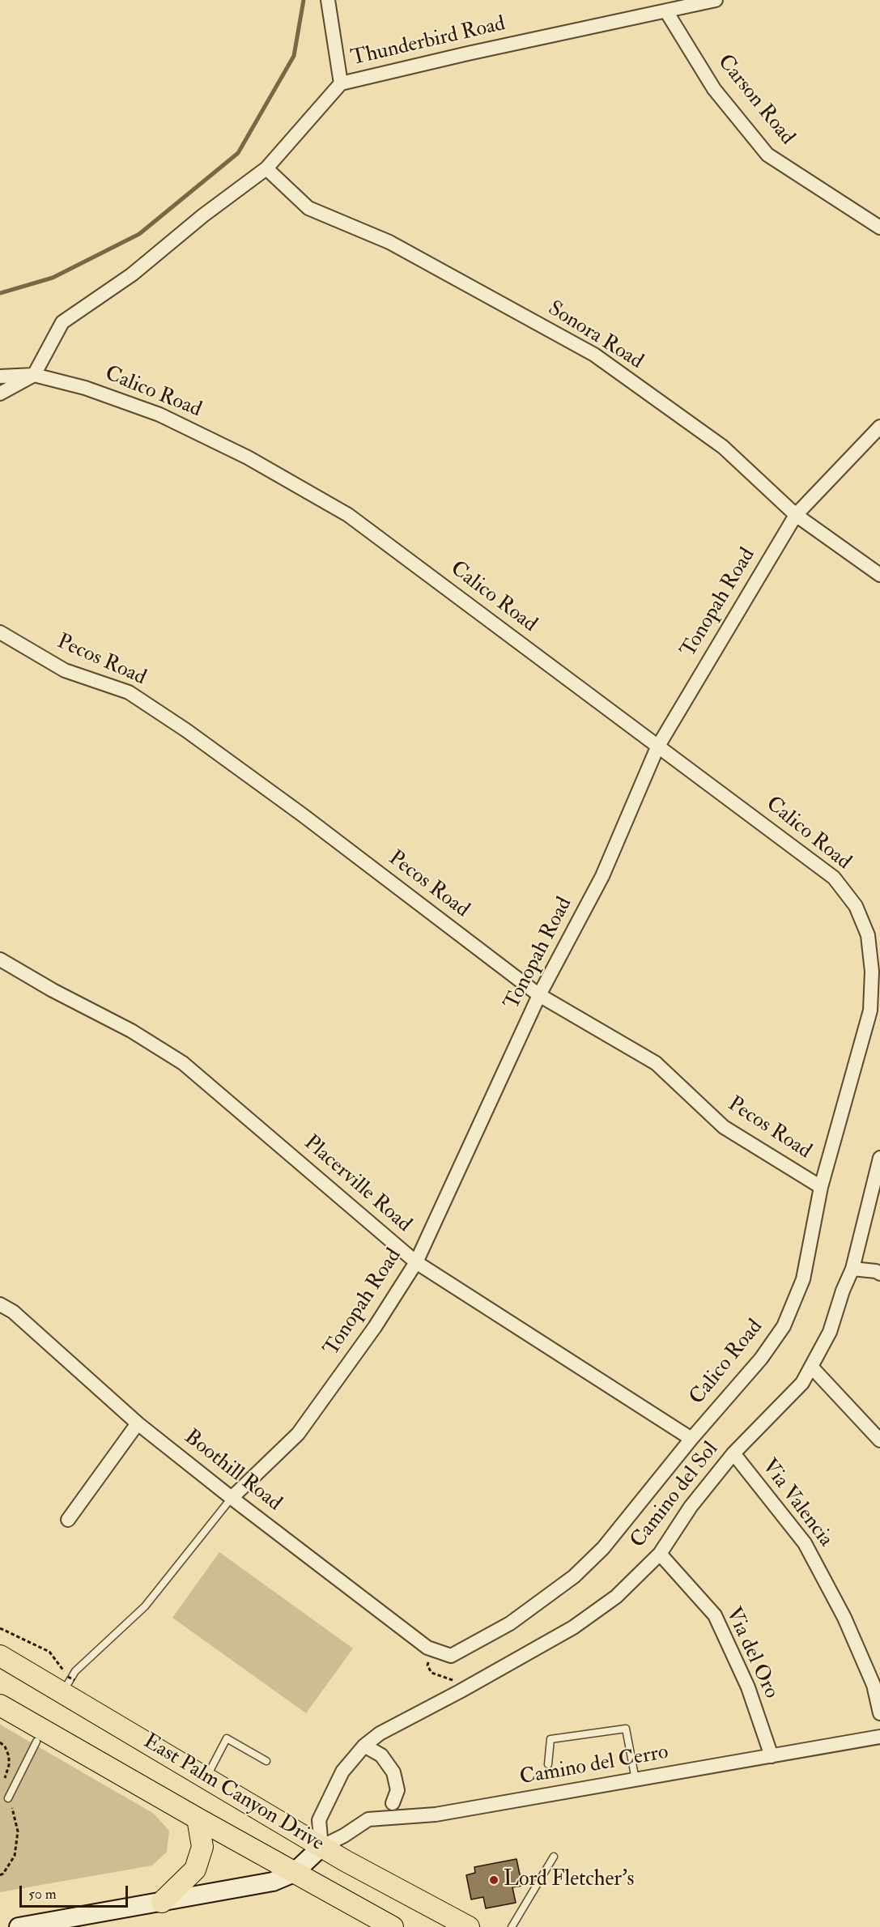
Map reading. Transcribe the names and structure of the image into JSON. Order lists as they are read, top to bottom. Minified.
{"streets":{"main road":["East Palm Canyon Drive"],"street":["Thunderbird Road","Carson Road","Sonora Road","Calico Road","Tonopah Road","Pecos Road","Placerville Road","Boothill Road","Camino del Sol","Via Valencia","Via del Oro","Camino del Cerro"]},"crossings":[["Thunderbird Road","Carson Road"],["Thunderbird Road","Sonora Road"],["Thunderbird Road","Calico Road"],["Sonora Road","Tonopah Road"],["Calico Road","Tonopah Road"],["Calico Road","Pecos Road"],["Calico Road","Placerville Road"],["Calico Road","Boothill Road"],["Tonopah Road","Pecos Road"],["Tonopah Road","Placerville Road"],["Tonopah Road","Boothill Road"],["Camino del Sol","Via Valencia"],["Camino del Sol","Via del Oro"],["Camino del Sol","East Palm Canyon Drive"],["Via del Oro","Camino del Cerro"]],"places":["Lord Fletcher's"],"scale_bar":"50 m"}
